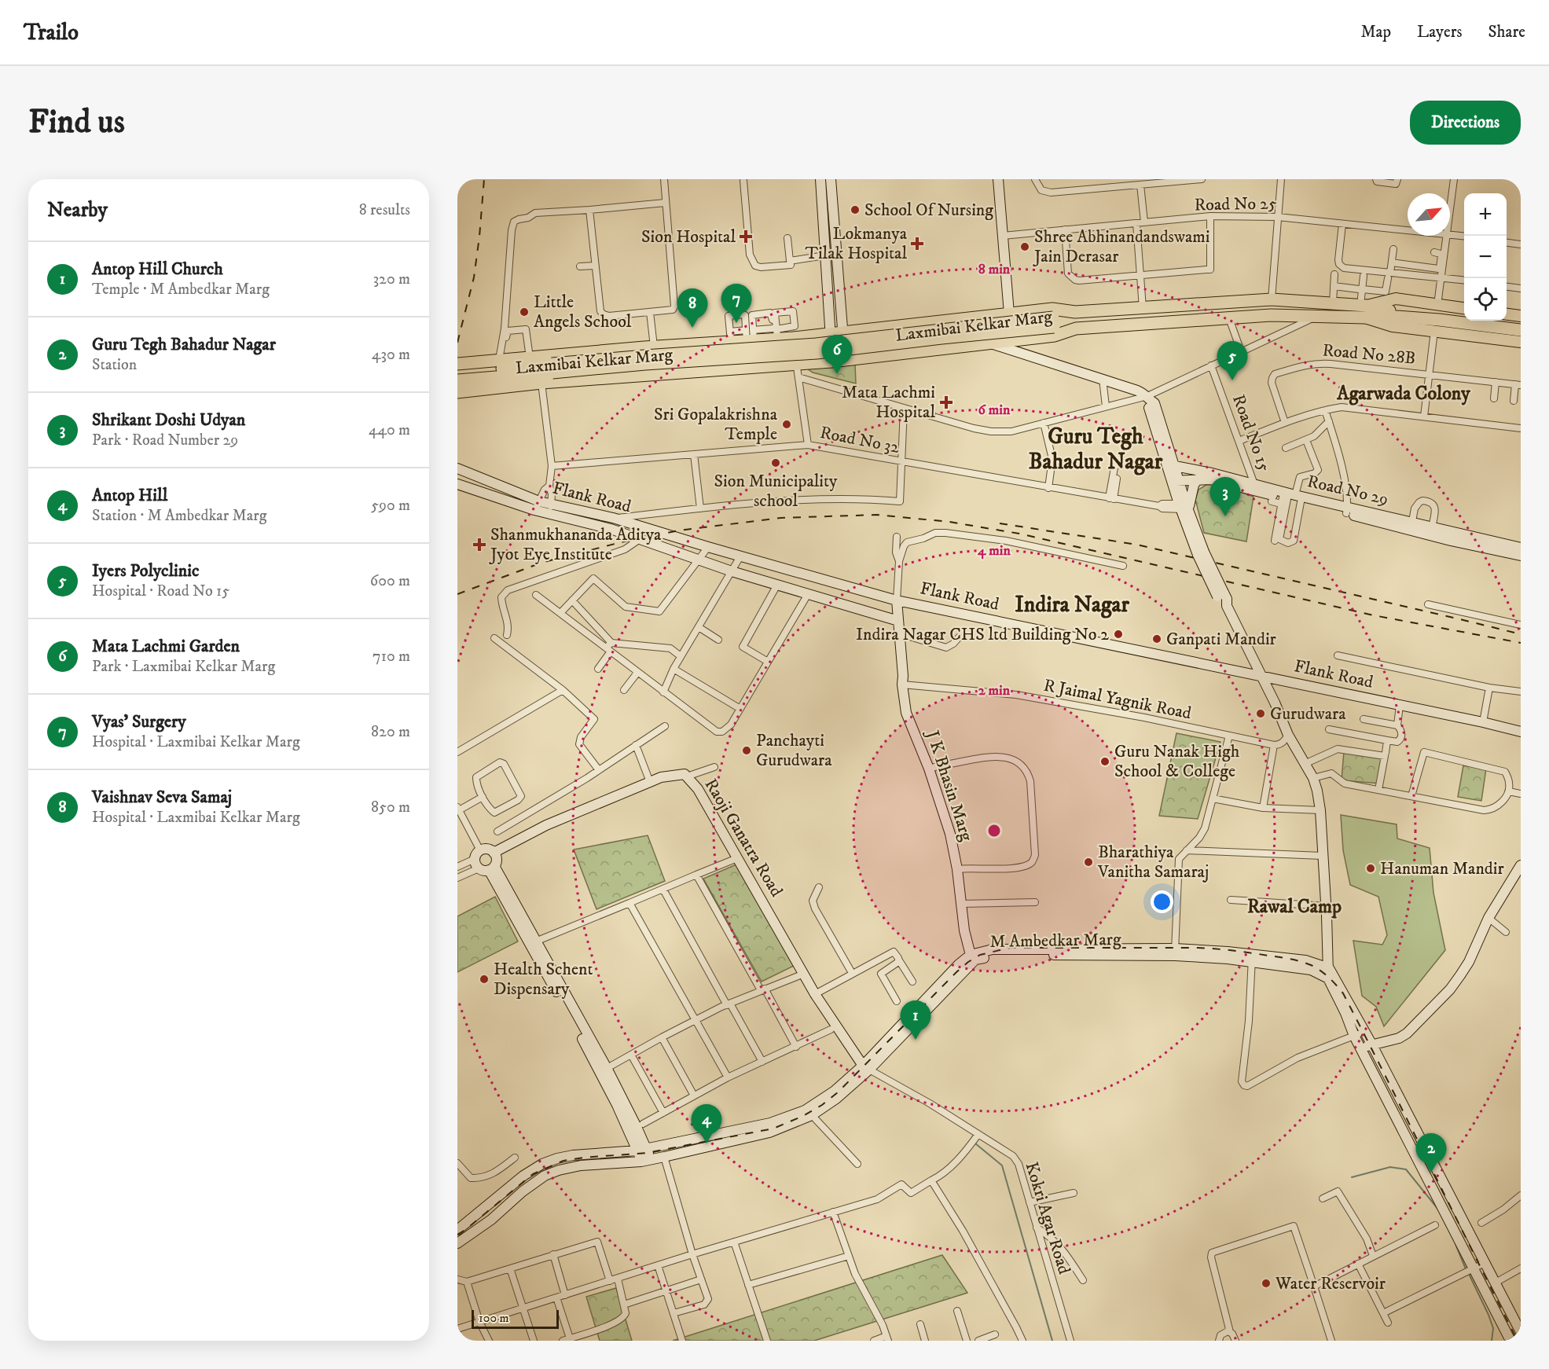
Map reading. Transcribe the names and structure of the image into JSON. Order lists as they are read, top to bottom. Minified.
{"streets":{"highway":["Laxmibai Kelkar Marg"],"main road":["Flank Road","J K Bhasin Marg","Raoji Ganatra Road"],"street":["Road No 25","Road No 28B","Road No 15","Road No 32","R Jaimal Yagnik Road","Kokri Agar Road"]},"crossings":[["Laxmibai Kelkar Marg","Road No 28B"],["Flank Road","J K Bhasin Marg"],["R Jaimal Yagnik Road","J K Bhasin Marg"],["Raoji Ganatra Road","Kokri Agar Road"]],"districts":["Agarwada Colony","Guru Tegh Bahadur Nagar","Indira Nagar","Rawal Camp"],"places":{"other":["School Of Nursing","Shree Abhinandandswami Jain Derasar","Little Angels School","Sri Gopalakrishna Temple","Sion Municipality school","Indira Nagar CHS ltd Building No 2","Ganpati Mandir","Gurudwara","Panchayti Gurudwara","Guru Nanak High School & College","Bharathiya Vanitha Samaraj","Hanuman Mandir","Health Schent Dispensary","Water Reservoir"],"health":["Sion Hospital","Lokmanya Tilak Hospital","Mata Lachmi Hospital","Shanmukhananda Aditya Jyot Eye Institute"]},"scale_bar":"100 m","north":"top right","page":{"header":"Trailo","nav":["Map","Layers","Share"],"buttons":"Directions","title":"Find us","heading":["Nearby","8 results"],"map_buttons":["+","−"],"list":[{"mark":"1","name":"Antop Hill Church","note":"Temple · M Ambedkar Marg","value":"320 m"},{"mark":"2","name":"Guru Tegh Bahadur Nagar","note":"Station","value":"430 m"},{"mark":"3","name":"Shrikant Doshi Udyan","note":"Park · Road Number 29","value":"440 m"},{"mark":"4","name":"Antop Hill","note":"Station · M Ambedkar Marg","value":"590 m"},{"mark":"5","name":"Iyers Polyclinic","note":"Hospital · Road No 15","value":"600 m"},{"mark":"6","name":"Mata Lachmi Garden","note":"Park · Laxmibai Kelkar Marg","value":"710 m"},{"mark":"7","name":"Vyas' Surgery","note":"Hospital · Laxmibai Kelkar Marg","value":"820 m"},{"mark":"8","name":"Vaishnav Seva Samaj","note":"Hospital · Laxmibai Kelkar Marg","value":"850 m"}],"pins":["7","8","6","5","3","1","4","2"],"scale":"100 m"},"rings":["8 min","6 min","4 min","2 min"]}
